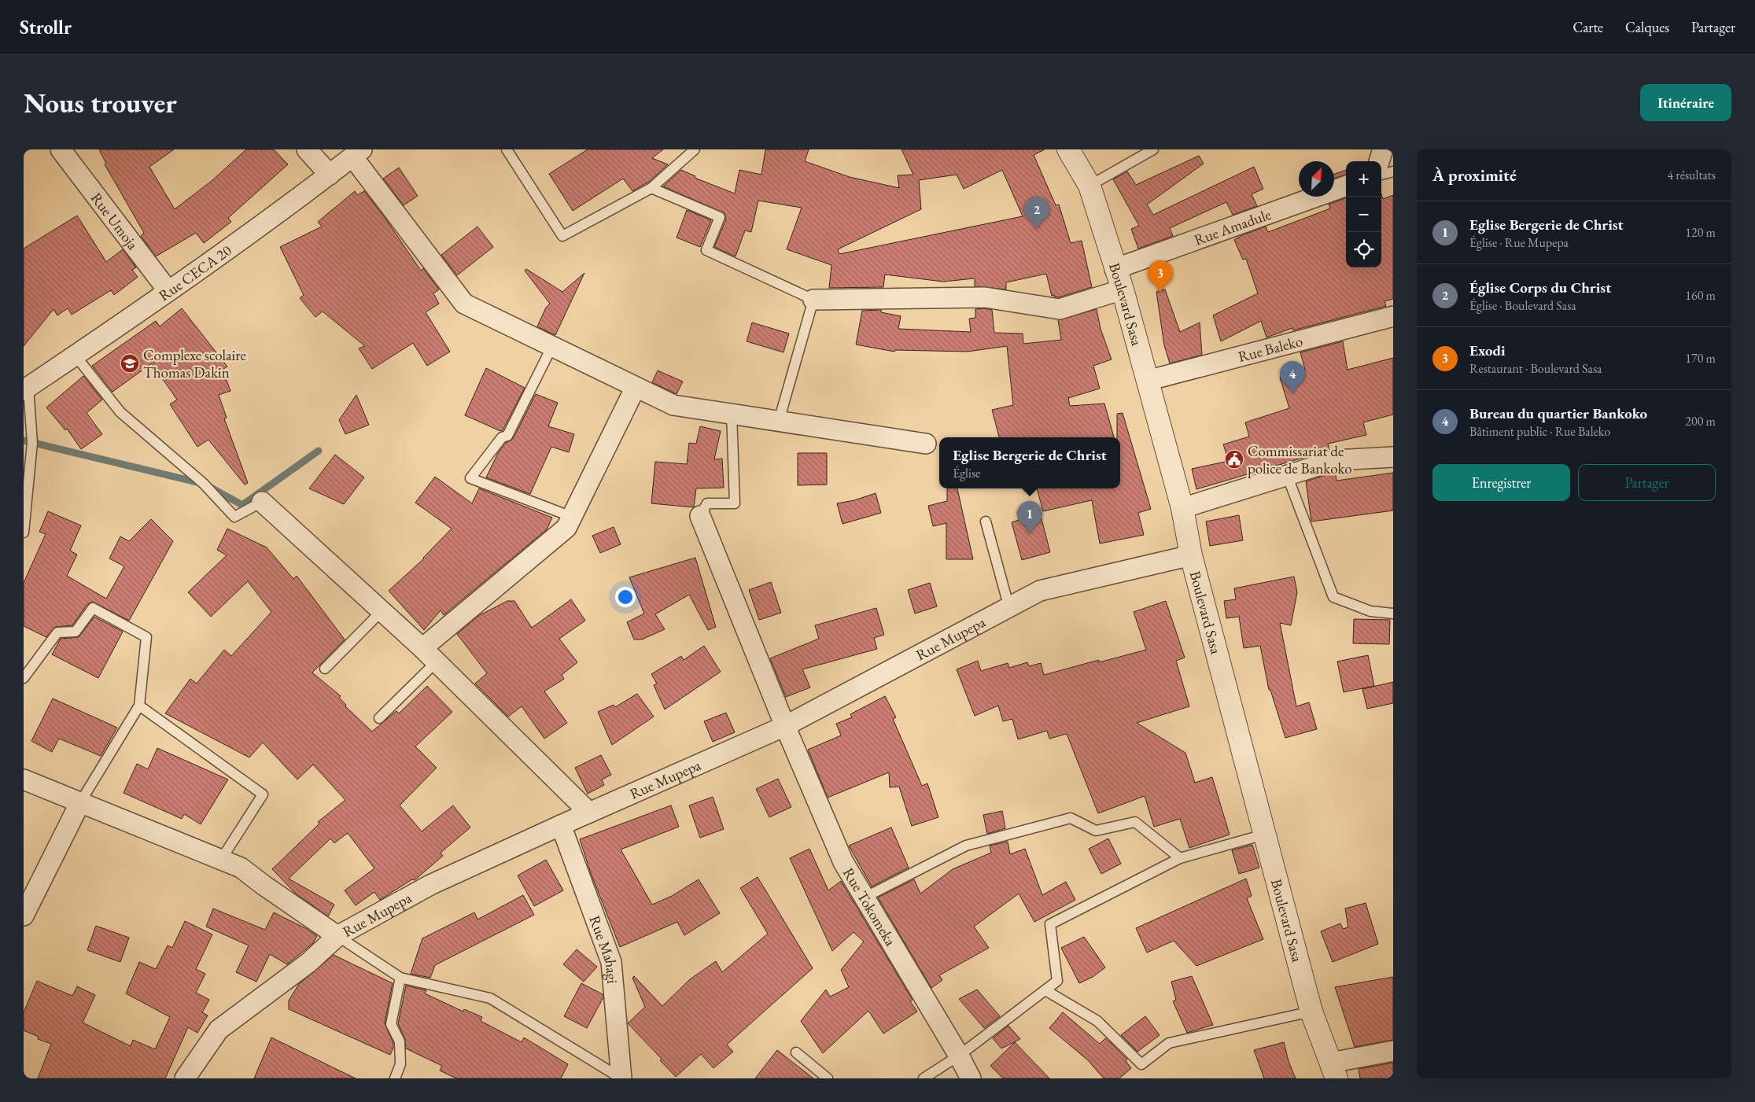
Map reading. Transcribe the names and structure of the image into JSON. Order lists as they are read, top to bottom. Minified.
{"streets":{"street":["Rue Umoja","Rue Amadule","Rue CECA 20","Boulevard Sasa","Rue Baleko","Rue Mupepa","Rue Tokomeka","Rue Mahagi"]},"crossings":[["Rue Umoja","Rue CECA 20"],["Rue Amadule","Boulevard Sasa"],["Boulevard Sasa","Rue Baleko"],["Boulevard Sasa","Rue Mupepa"],["Rue Mupepa","Rue Tokomeka"],["Rue Mupepa","Rue Mahagi"]],"places":{"school or university":["Complexe scolaire Thomas Dakin"],"public building":["Commissariat de police de Bankoko"]},"north":"top right","page":{"header":"Strollr","nav":["Carte","Calques","Partager"],"buttons":["Itinéraire",["Enregistrer","Partager"]],"title":"Nous trouver","heading":["À proximité","4 résultats"],"map_buttons":["+","−"],"pins":["2","3","4","1"],"list":[{"mark":"1","name":"Eglise Bergerie de Christ","note":"Église · Rue Mupepa","value":"120 m"},{"mark":"2","name":"Église Corps du Christ","note":"Église · Boulevard Sasa","value":"160 m"},{"mark":"3","name":"Exodi","note":"Restaurant · Boulevard Sasa","value":"170 m"},{"mark":"4","name":"Bureau du quartier Bankoko","note":"Bâtiment public · Rue Baleko","value":"200 m"}],"popup":["Eglise Bergerie de Christ","Église"]}}
